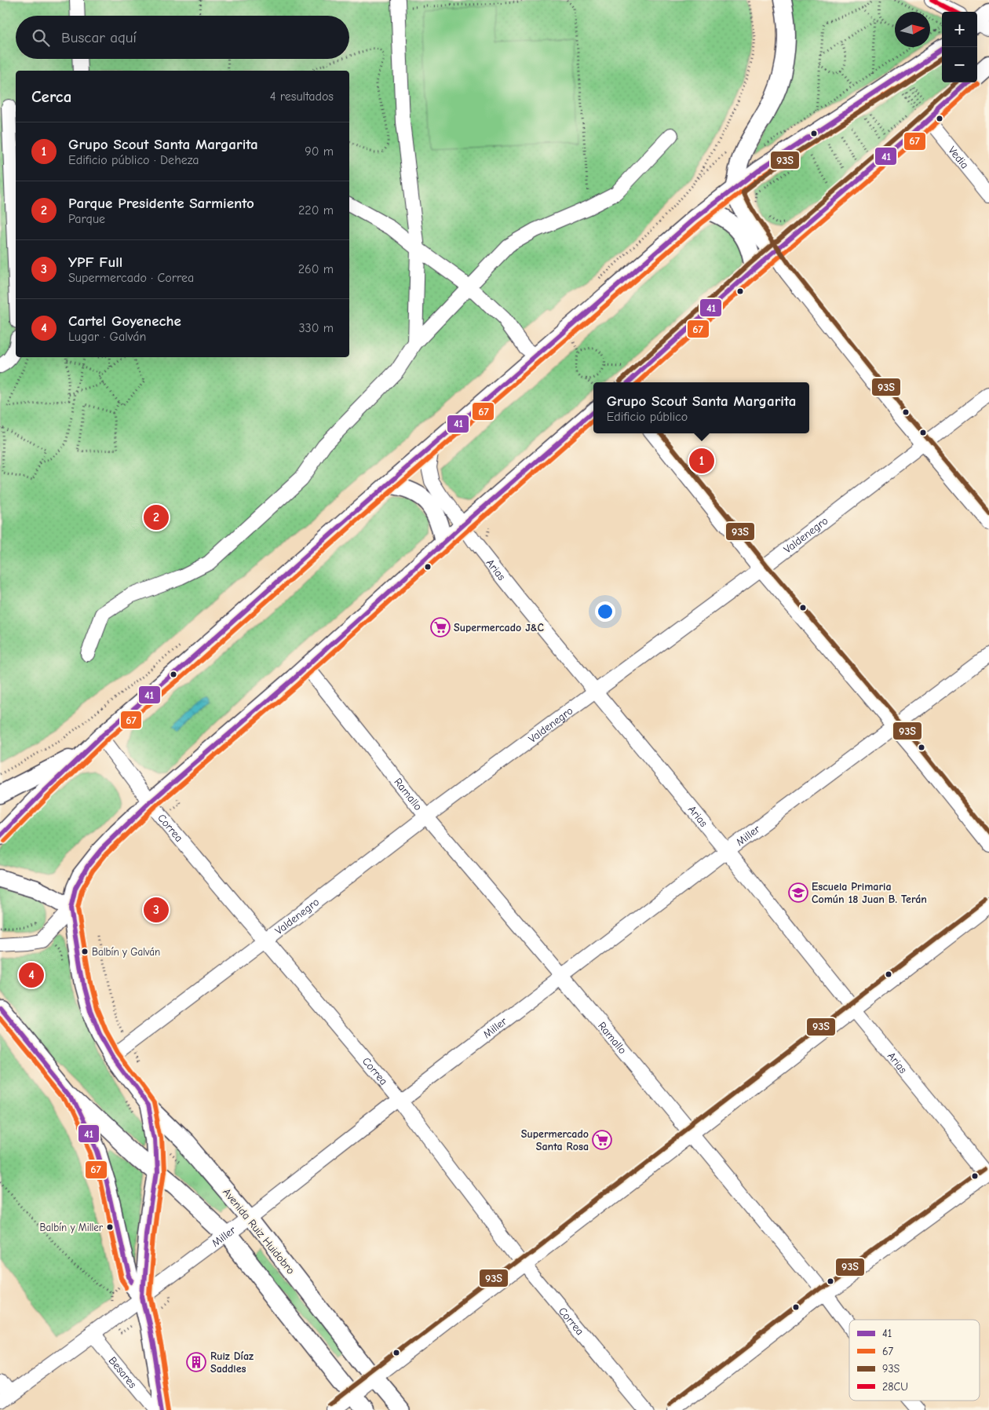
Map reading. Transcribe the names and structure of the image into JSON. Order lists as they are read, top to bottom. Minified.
{"streets":{"main road":["Avenida Ruiz Huidobro"],"street":["Vedia","Valdenegro","Arias","Ramallo","Correa","Miller","Besares"]},"crossings":[["Valdenegro","Arias"],["Valdenegro","Ramallo"],["Valdenegro","Correa"],["Valdenegro","Avenida Ruiz Huidobro"],["Arias","Miller"],["Ramallo","Miller"],["Correa","Miller"],["Miller","Avenida Ruiz Huidobro"],["Miller","Besares"]],"places":{"supermarket":["Supermercado J&C","Supermercado Santa Rosa"],"school or university":["Escuela Primaria Común 18 Juan B. Terán"],"other":["Balbín y Galván","Balbín y Miller"],"building":["Ruiz Díaz Saddles"]},"lines":["transit line 28CU","transit line 41","transit line 67","transit line 93S"],"legend":["41","67","93S","28CU"],"north":"right","page":{"map_buttons":["+","−"],"search":"Buscar aquí","heading":["Cerca","4 resultados"],"list":[{"mark":"1","name":"Grupo Scout Santa Margarita","note":"Edificio público · Deheza","value":"90 m"},{"mark":"2","name":"Parque Presidente Sarmiento","note":"Parque","value":"220 m"},{"mark":"3","name":"YPF Full","note":"Supermercado · Correa","value":"260 m"},{"mark":"4","name":"Cartel Goyeneche","note":"Lugar · Galván","value":"330 m"}],"popup":["Grupo Scout Santa Margarita","Edificio público"],"pins":["1","2","3","4"]}}
